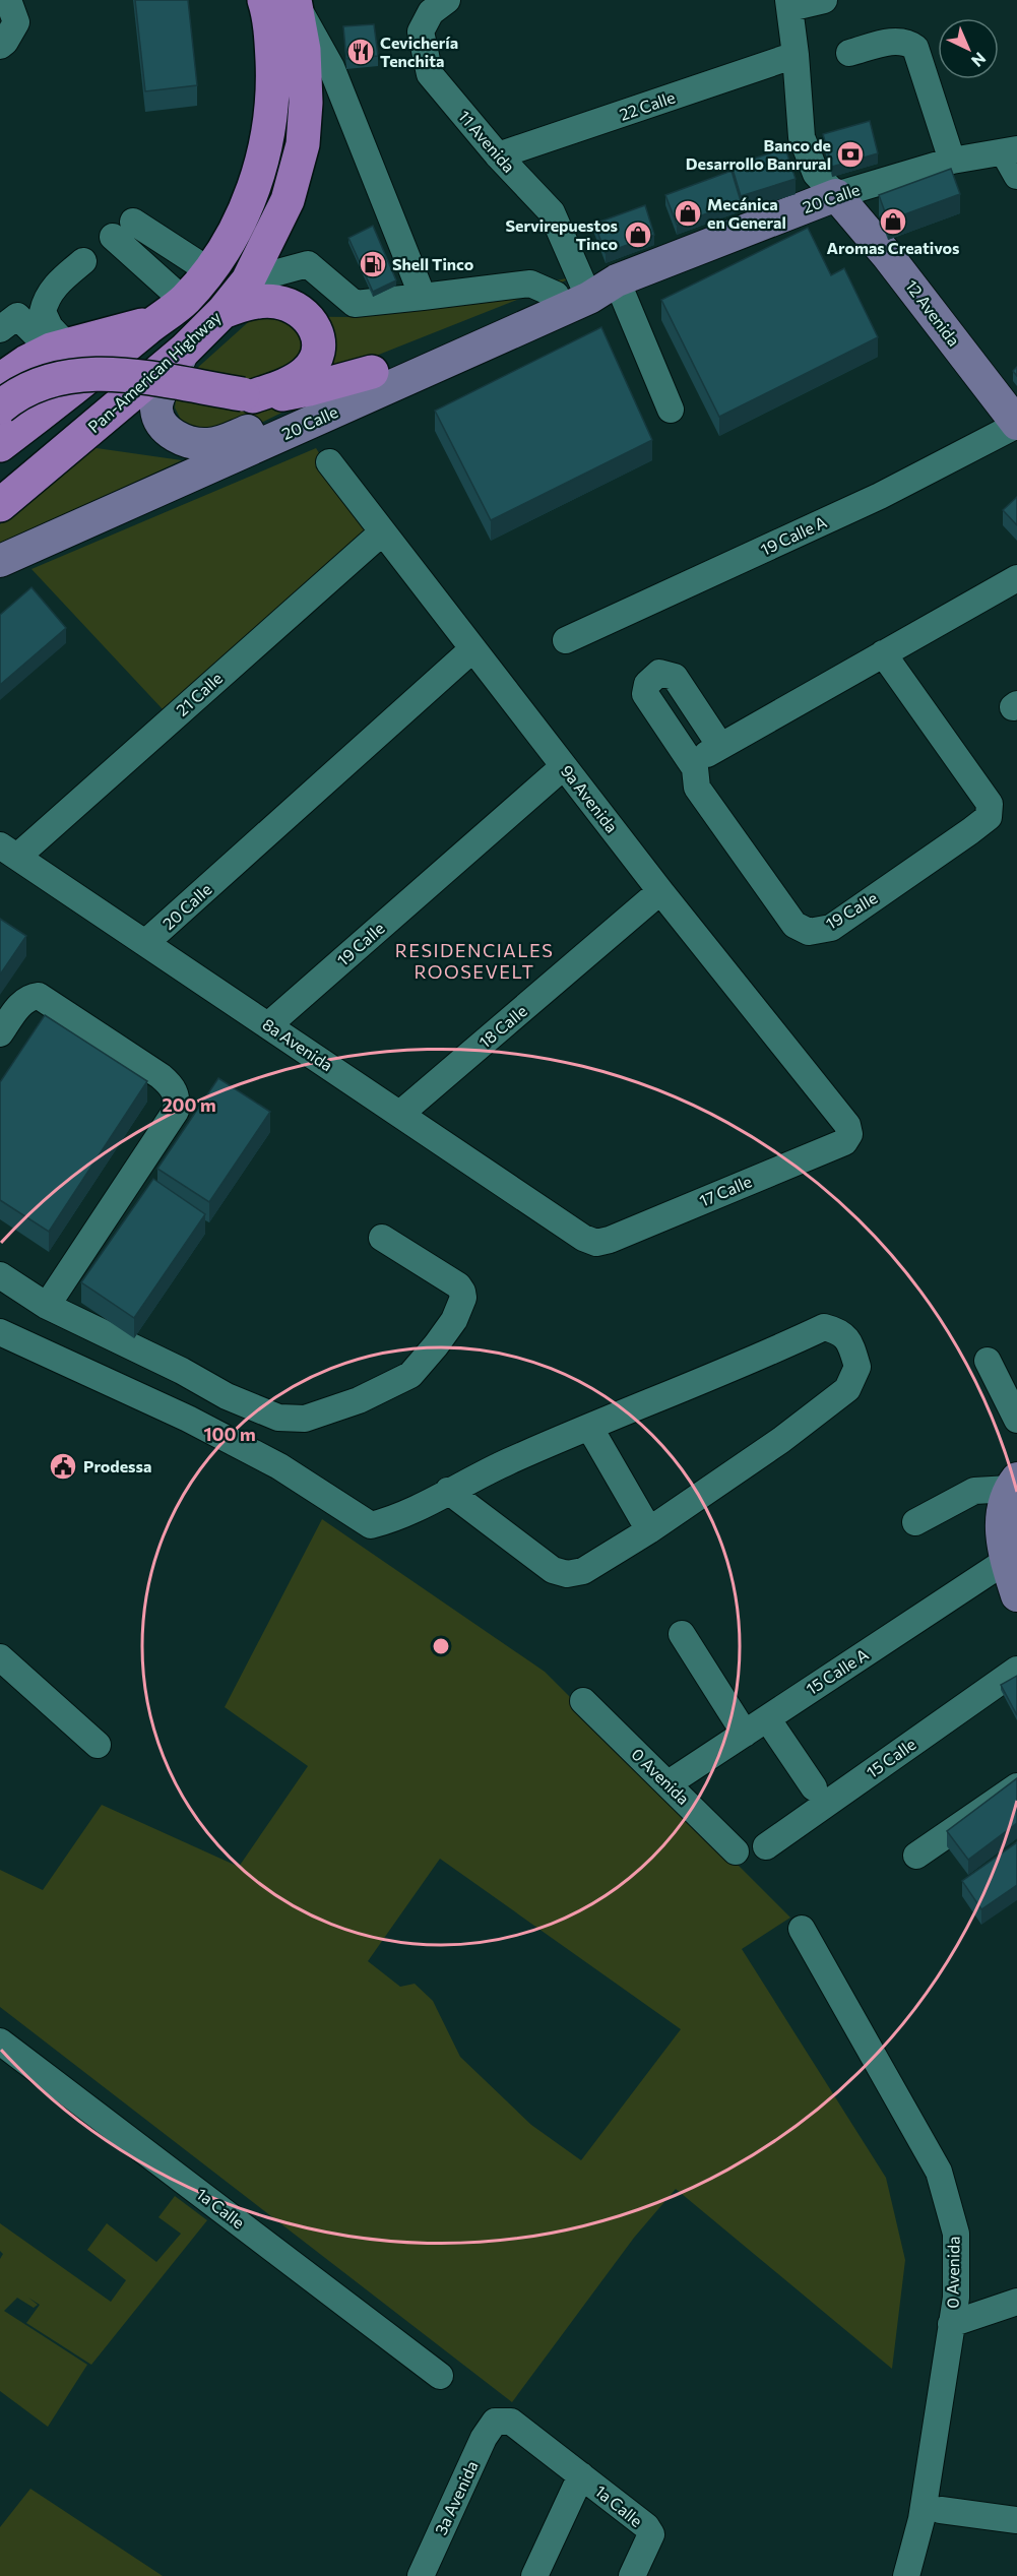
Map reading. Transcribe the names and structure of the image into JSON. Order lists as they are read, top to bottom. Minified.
{"streets":{"highway":["Pan-American Highway"],"main road":["20 Calle","12 Avenida"],"street":["22 Calle","11 Avenida","19 Calle A","21 Calle","9a Avenida","19 Calle","18 Calle","8a Avenida","17 Calle","15 Calle A","15 Calle","0 Avenida","1a Calle","3a Avenida"]},"crossings":[["22 Calle","11 Avenida"],["22 Calle","12 Avenida"],["11 Avenida","20 Calle"],["20 Calle","12 Avenida"],["20 Calle","Pan-American Highway"],["20 Calle","9a Avenida"],["20 Calle","8a Avenida"],["12 Avenida","19 Calle A"],["21 Calle","9a Avenida"],["21 Calle","8a Avenida"],["9a Avenida","19 Calle"],["9a Avenida","18 Calle"],["9a Avenida","17 Calle"],["19 Calle","8a Avenida"],["18 Calle","8a Avenida"],["8a Avenida","17 Calle"],["15 Calle A","0 Avenida"],["1a Calle","3a Avenida"]],"districts":["RESIDENCIALES ROOSEVELT"],"places":{"restaurant":["Cevichería Tenchita"],"bank":["Banco de Desarrollo Banrural"],"shop":["Mecánica en General","Aromas Creativos","Servirepuestos Tinco"],"fuel station":["Shell Tinco"],"public building":["Prodessa"]},"north":"bottom right","rings":["200 m","100 m"]}
